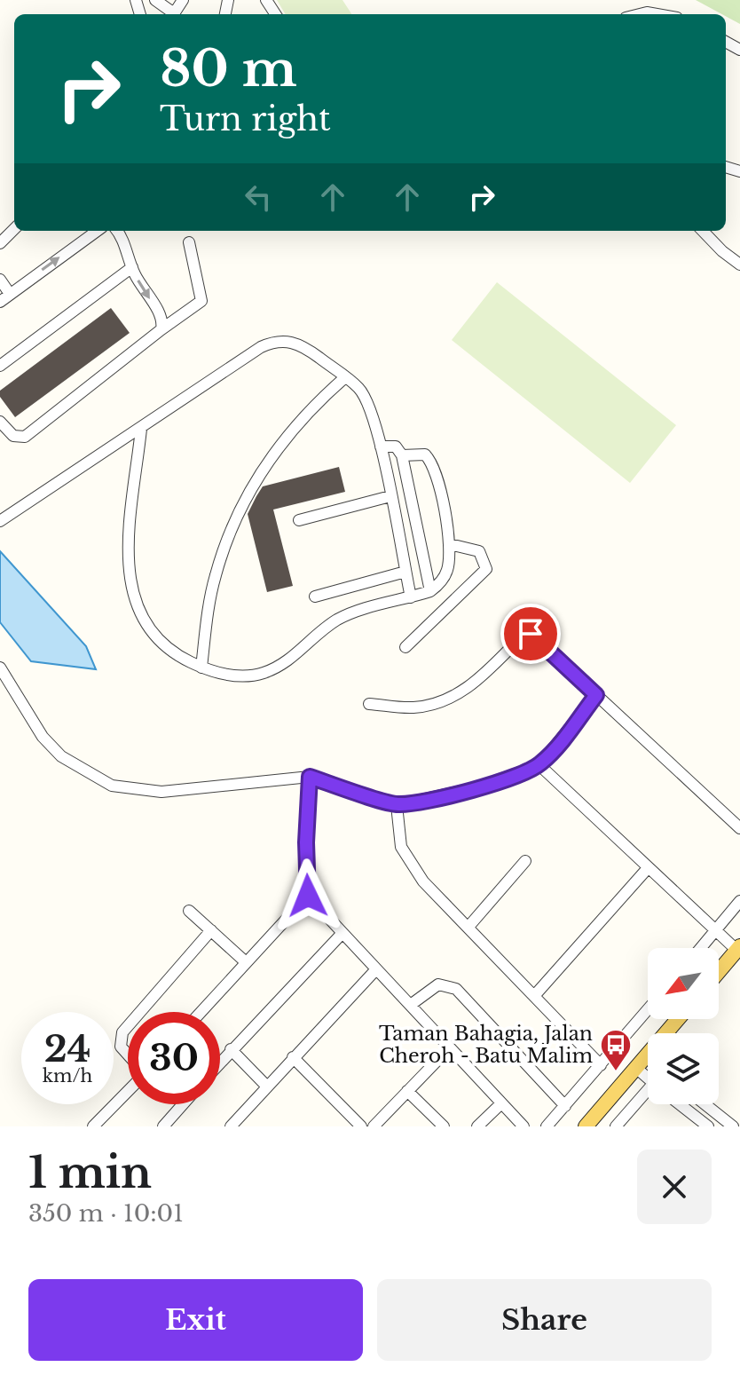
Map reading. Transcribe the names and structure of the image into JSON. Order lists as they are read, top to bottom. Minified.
{"places":{"bus stop":["Taman Bahagia, Jalan Cheroh - Batu Malim"]},"north":"bottom left","page":{"turn":["80 m","Turn right"],"speed":"24 km/h","limit":"30","heading":["1 min","350 m · 10:01"],"buttons":["Exit","Share"]}}
